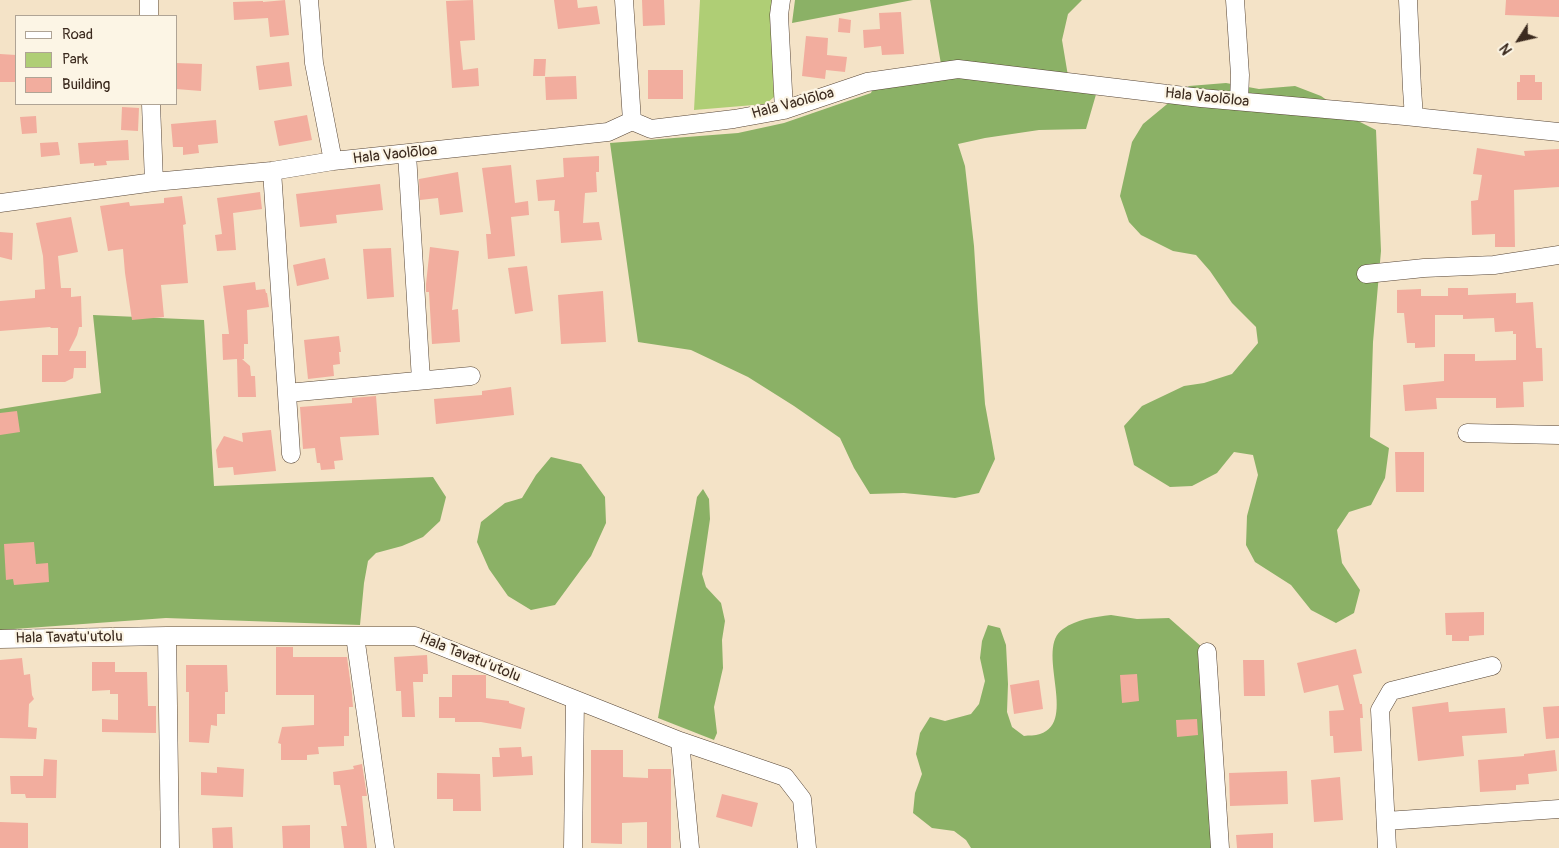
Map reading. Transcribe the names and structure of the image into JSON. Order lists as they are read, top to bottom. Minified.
{"streets":{"street":["Hala Vaolōloa","Hala Tavatu'utolu"]},"legend":["Road","Park","Building"],"north":"bottom left"}
